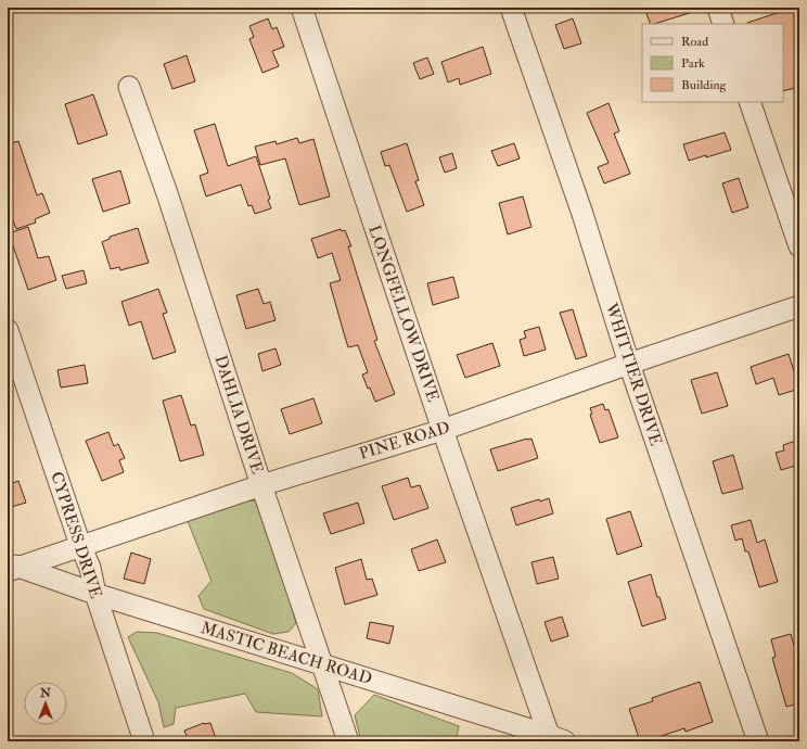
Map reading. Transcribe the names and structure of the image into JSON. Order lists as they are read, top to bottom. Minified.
{"streets":{"street":["LONGFELLOW DRIVE","WHITTIER DRIVE","DAHLIA DRIVE","PINE ROAD","CYPRESS DRIVE","MASTIC BEACH ROAD"]},"crossings":[["LONGFELLOW DRIVE","PINE ROAD"],["LONGFELLOW DRIVE","MASTIC BEACH ROAD"],["WHITTIER DRIVE","PINE ROAD"],["DAHLIA DRIVE","PINE ROAD"],["DAHLIA DRIVE","MASTIC BEACH ROAD"],["PINE ROAD","CYPRESS DRIVE"],["PINE ROAD","MASTIC BEACH ROAD"],["CYPRESS DRIVE","MASTIC BEACH ROAD"]],"legend":["Road","Park","Building"],"north":"top"}
